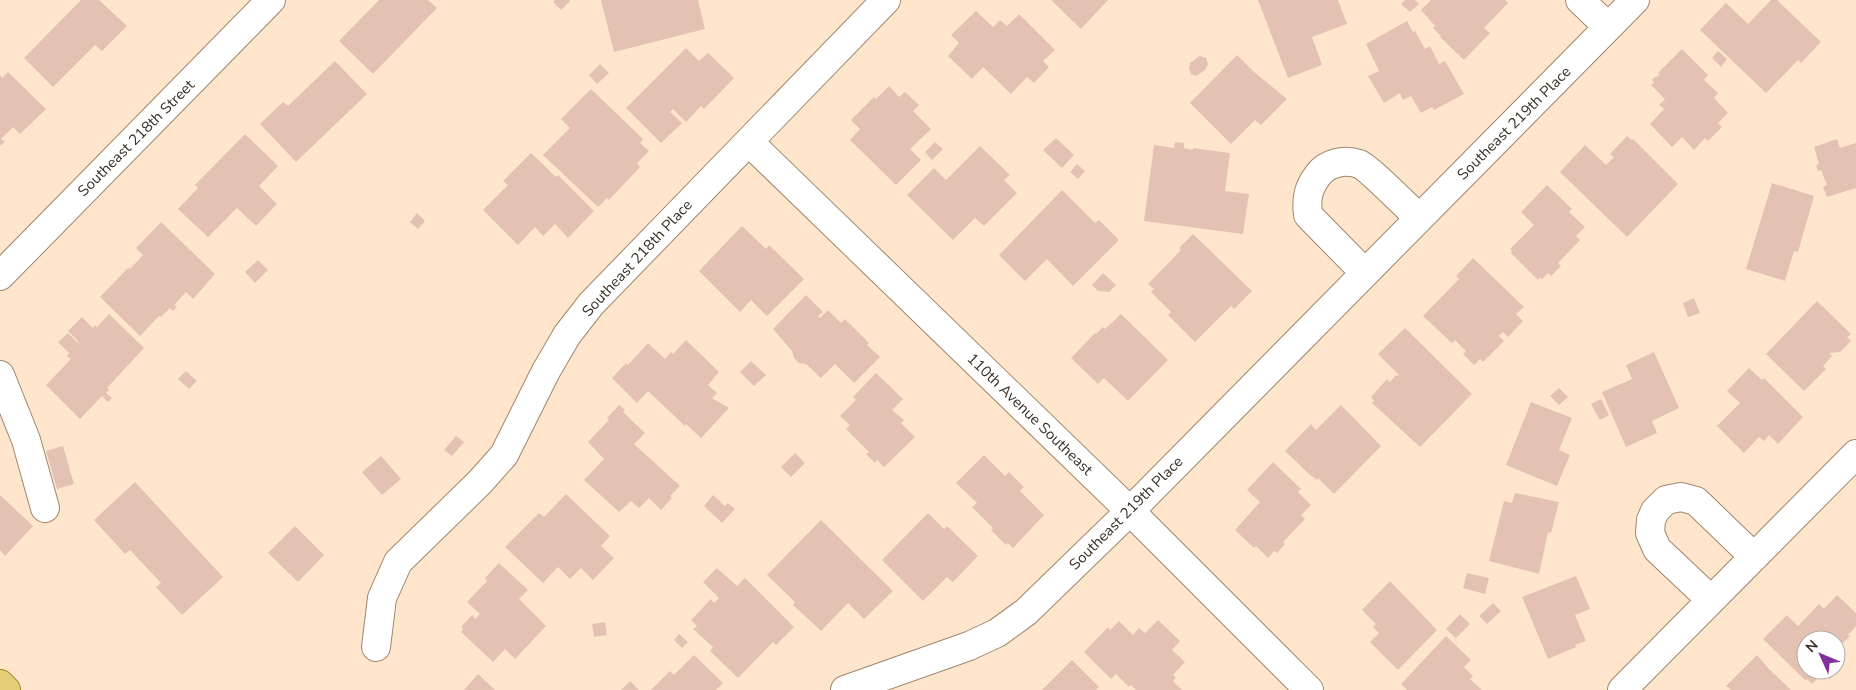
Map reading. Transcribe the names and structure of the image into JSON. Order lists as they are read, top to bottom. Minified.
{"streets":{"street":["Southeast 219th Place","Southeast 218th Street","Southeast 218th Place","110th Avenue Southeast"]},"crossings":[["Southeast 219th Place","110th Avenue Southeast"],["Southeast 218th Place","110th Avenue Southeast"]],"north":"top left"}
